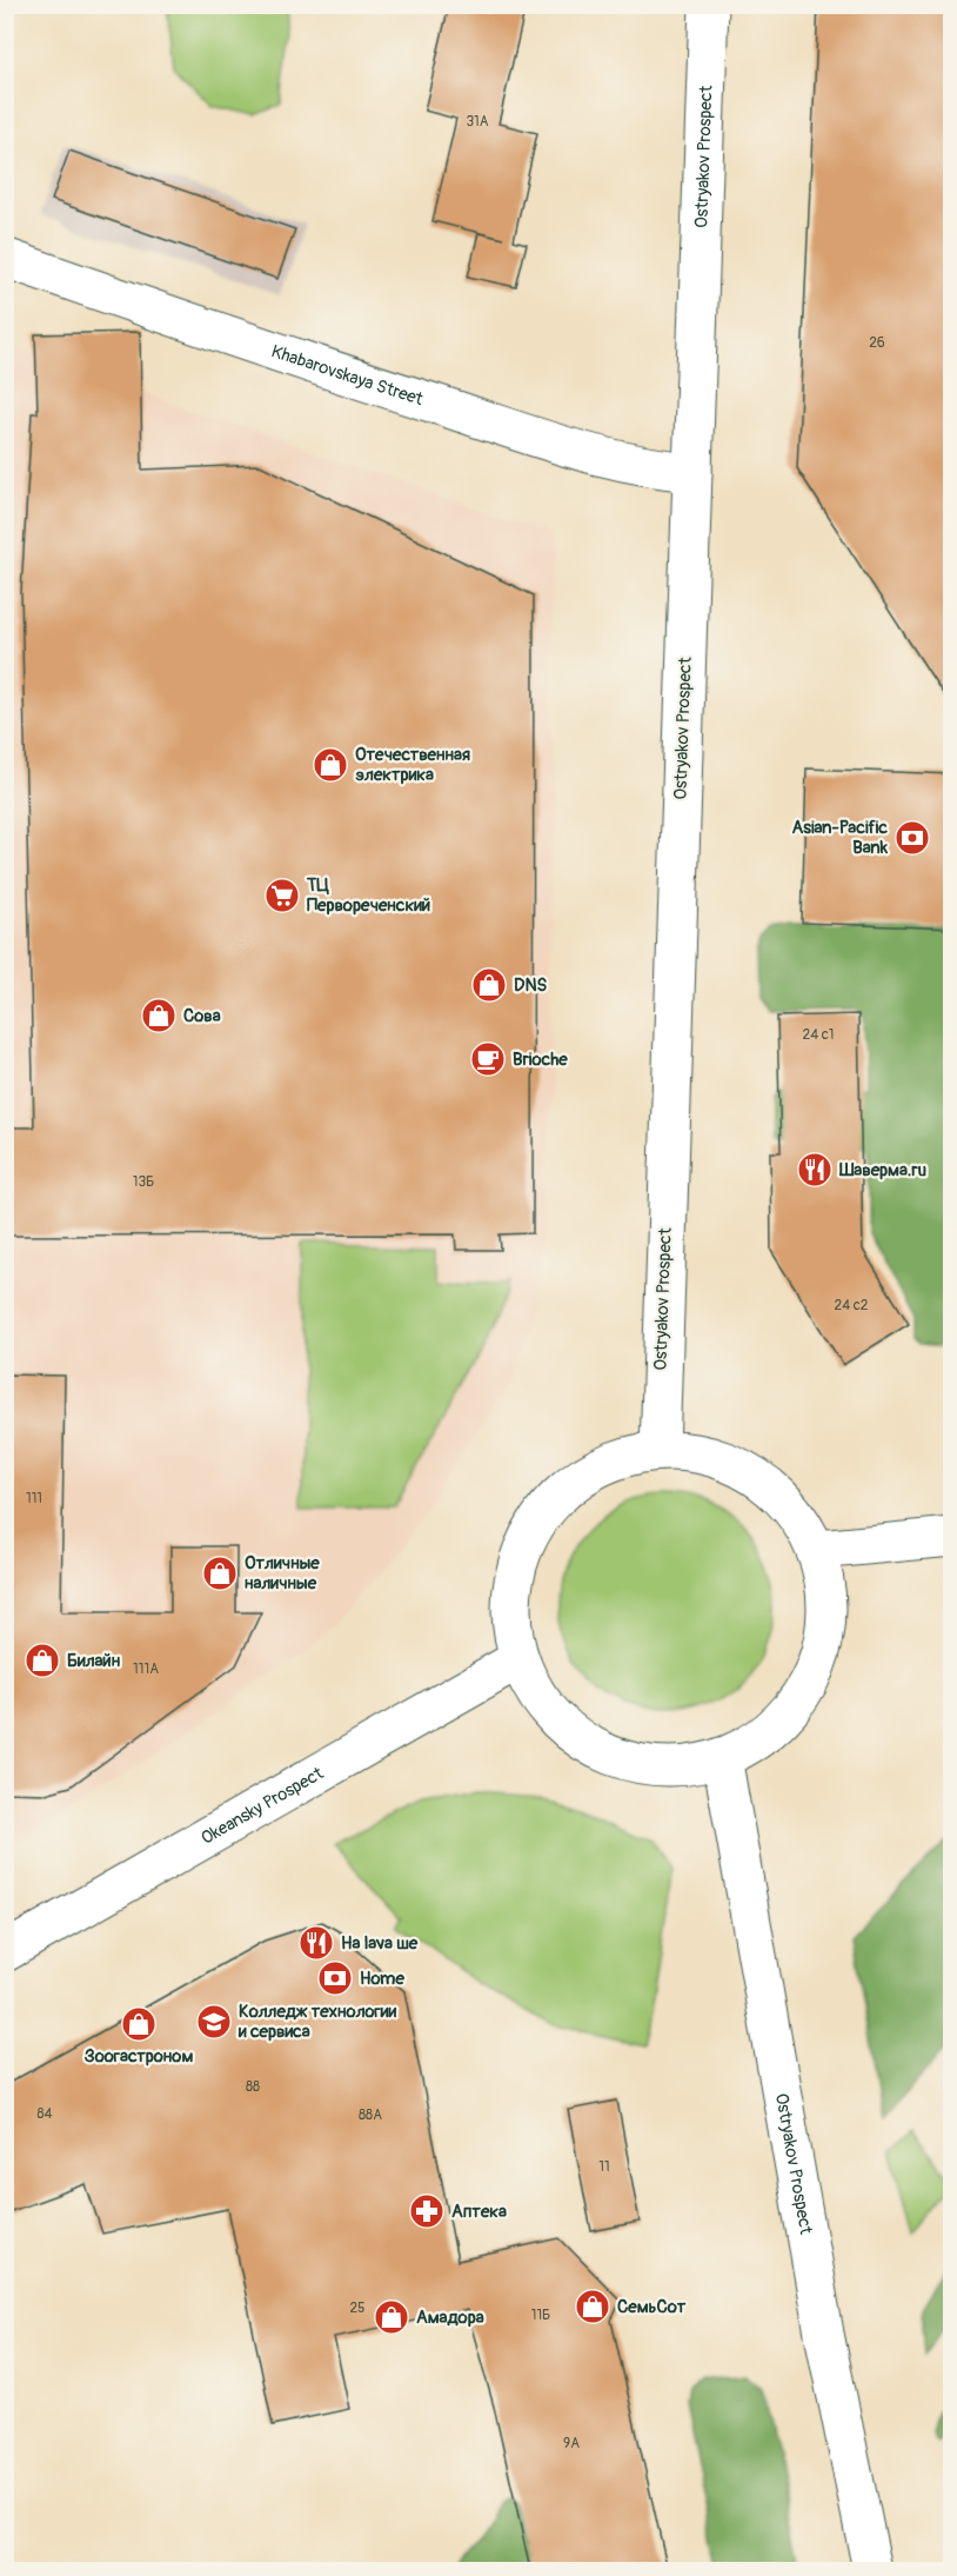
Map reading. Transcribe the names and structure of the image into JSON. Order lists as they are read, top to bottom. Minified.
{"streets":{"main road":["Ostryakov Prospect","Khabarovskaya Street","Okeansky Prospect"]},"crossings":[["Ostryakov Prospect","Khabarovskaya Street"]],"places":{"shop":["Отечественная электрика","DNS","Сова","Отличные наличные","Билайн","Зоогастроном","СемьСот","Амадора"],"bank":["Asian-Pacific Bank","Home"],"supermarket":["ТЦ Первореченский"],"cafe":["Brioche"],"restaurant":["Шаверма.ru","На lava ше"],"school or university":["Колледж технологии и сервиса"],"pharmacy":["Аптека"]},"house_numbers":["31А","26","24 с1","13Б","24 с2","111","111А","88","84","88А","11","25","11Б","9А"]}
